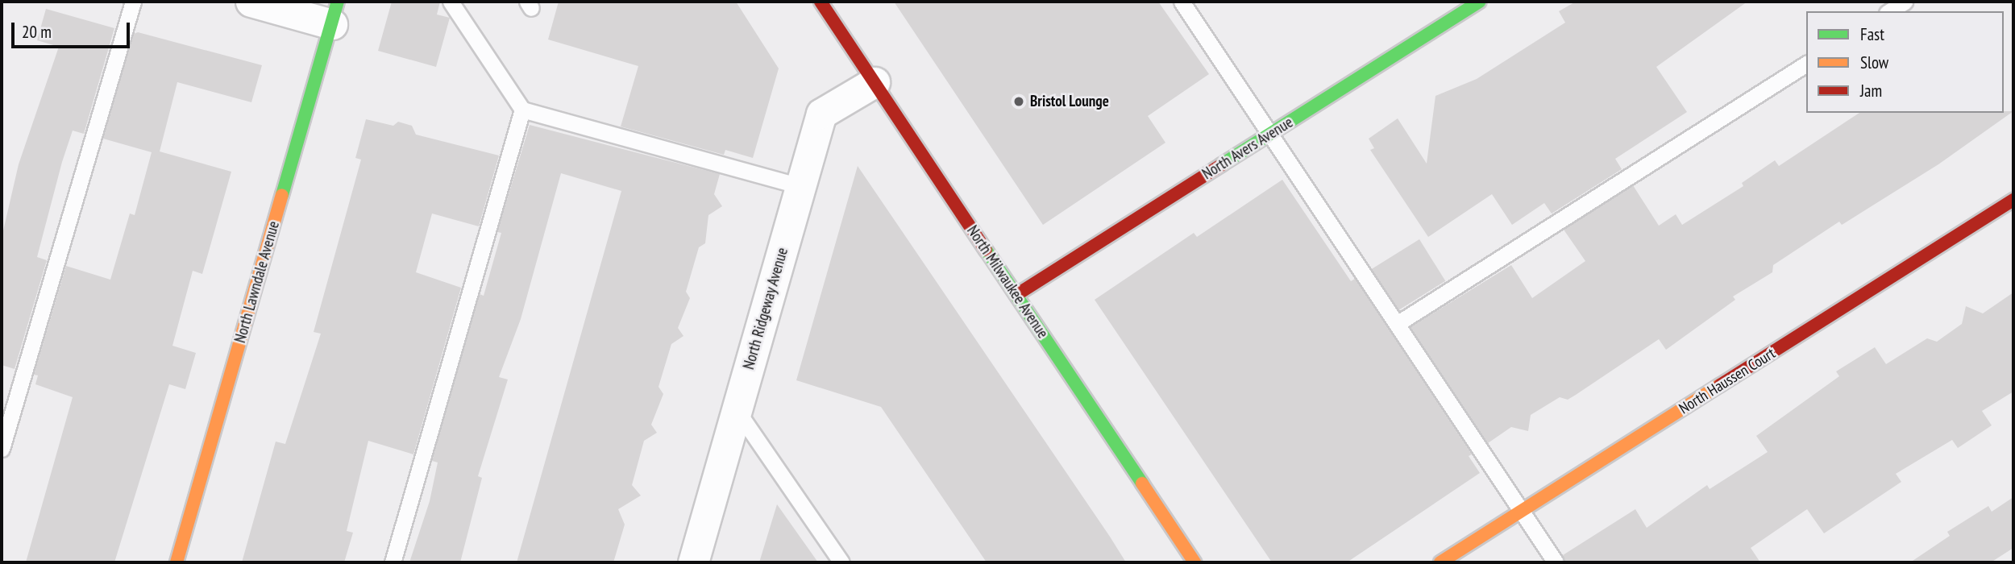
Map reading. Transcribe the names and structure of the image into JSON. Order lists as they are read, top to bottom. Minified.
{"streets":{"street":["North Avers Avenue","North Lawndale Avenue","North Milwaukee Avenue","North Ridgeway Avenue","North Haussen Court"]},"crossings":[["North Avers Avenue","North Milwaukee Avenue"],["North Milwaukee Avenue","North Ridgeway Avenue"]],"places":["Bristol Lounge"],"legend":["Fast","Slow","Jam"],"scale_bar":"20 m"}
